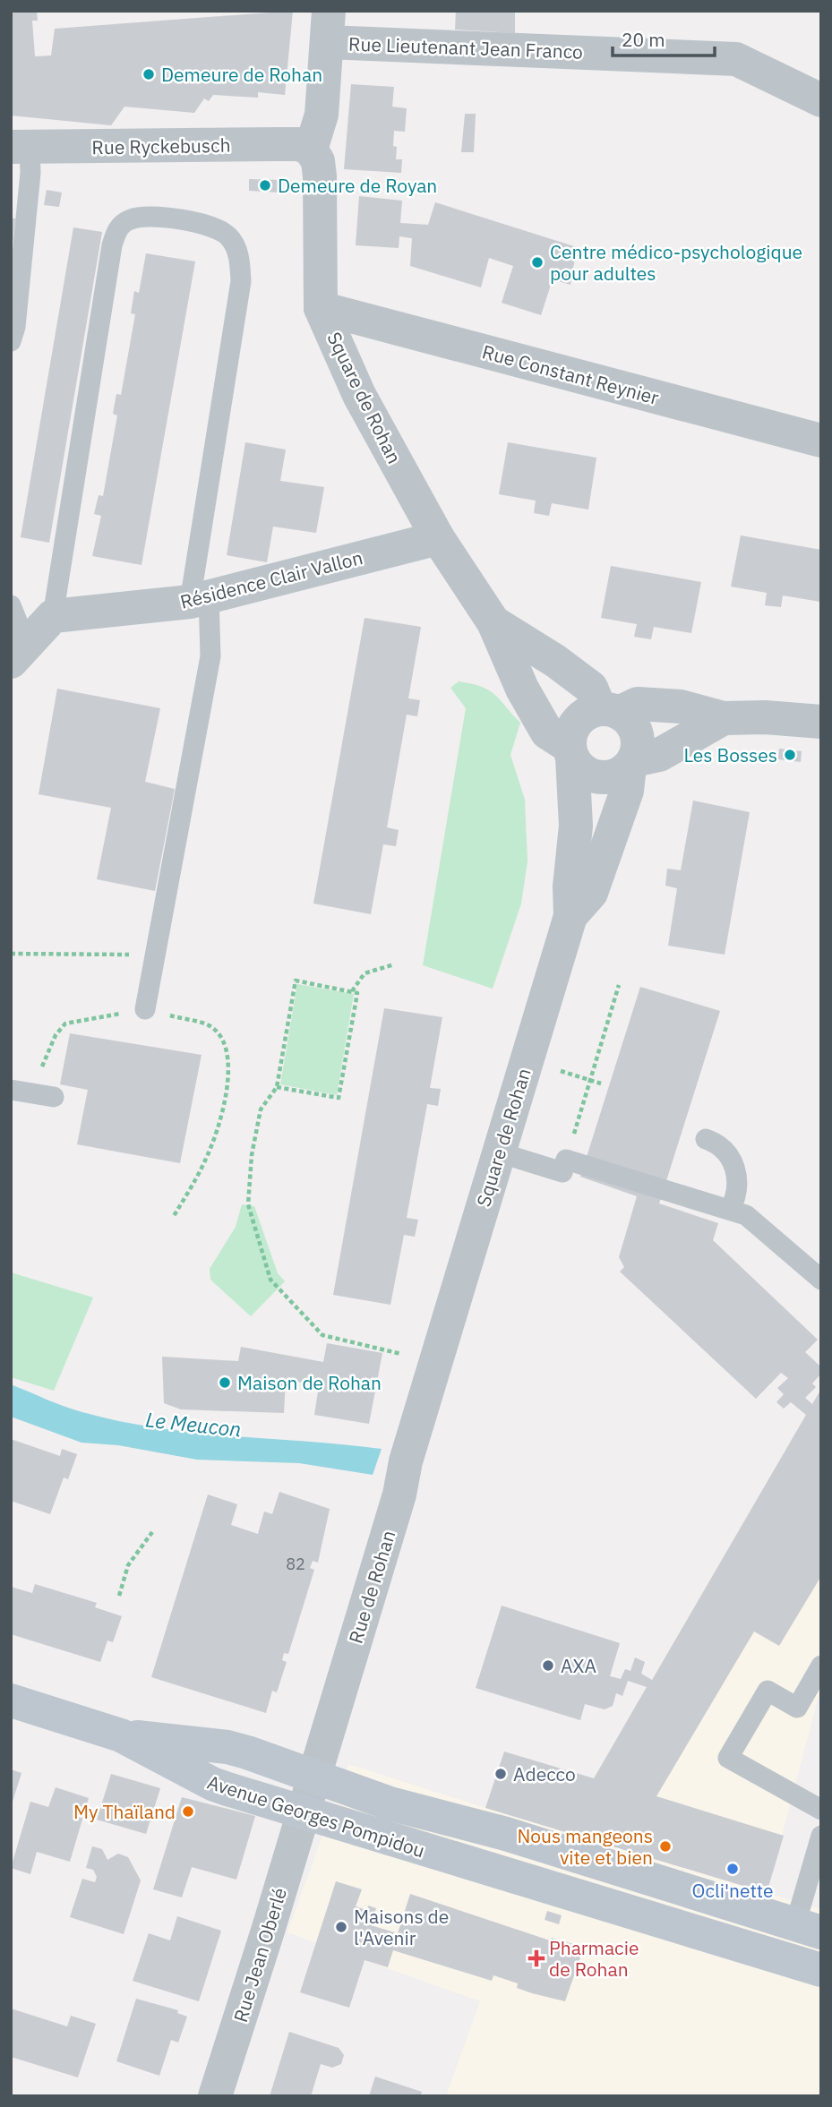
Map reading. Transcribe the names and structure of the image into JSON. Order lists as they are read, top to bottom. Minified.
{"streets":{"main road":["Avenue Georges Pompidou"],"street":["Rue Lieutenant Jean Franco","Rue Ryckebusch","Rue Constant Reynier","Square de Rohan","Résidence Clair Vallon","Rue de Rohan","Rue Jean Oberlé"]},"crossings":[["Rue Ryckebusch","Square de Rohan"],["Rue Constant Reynier","Square de Rohan"],["Square de Rohan","Résidence Clair Vallon"],["Square de Rohan","Rue de Rohan"],["Rue de Rohan","Avenue Georges Pompidou"],["Rue de Rohan","Rue Jean Oberlé"],["Avenue Georges Pompidou","Rue Jean Oberlé"]],"water":["Le Meucon"],"places":{"other":["Demeure de Rohan","Demeure de Royan","Centre médico-psychologique pour adultes","Les Bosses","Maison de Rohan","AXA","Adecco","My Thaïland","Nous mangeons vite et bien","Ocli'nette","Maisons de l'Avenir"],"health":["Pharmacie de Rohan"]},"house_numbers":["82"],"scale_bar":"20 m"}
